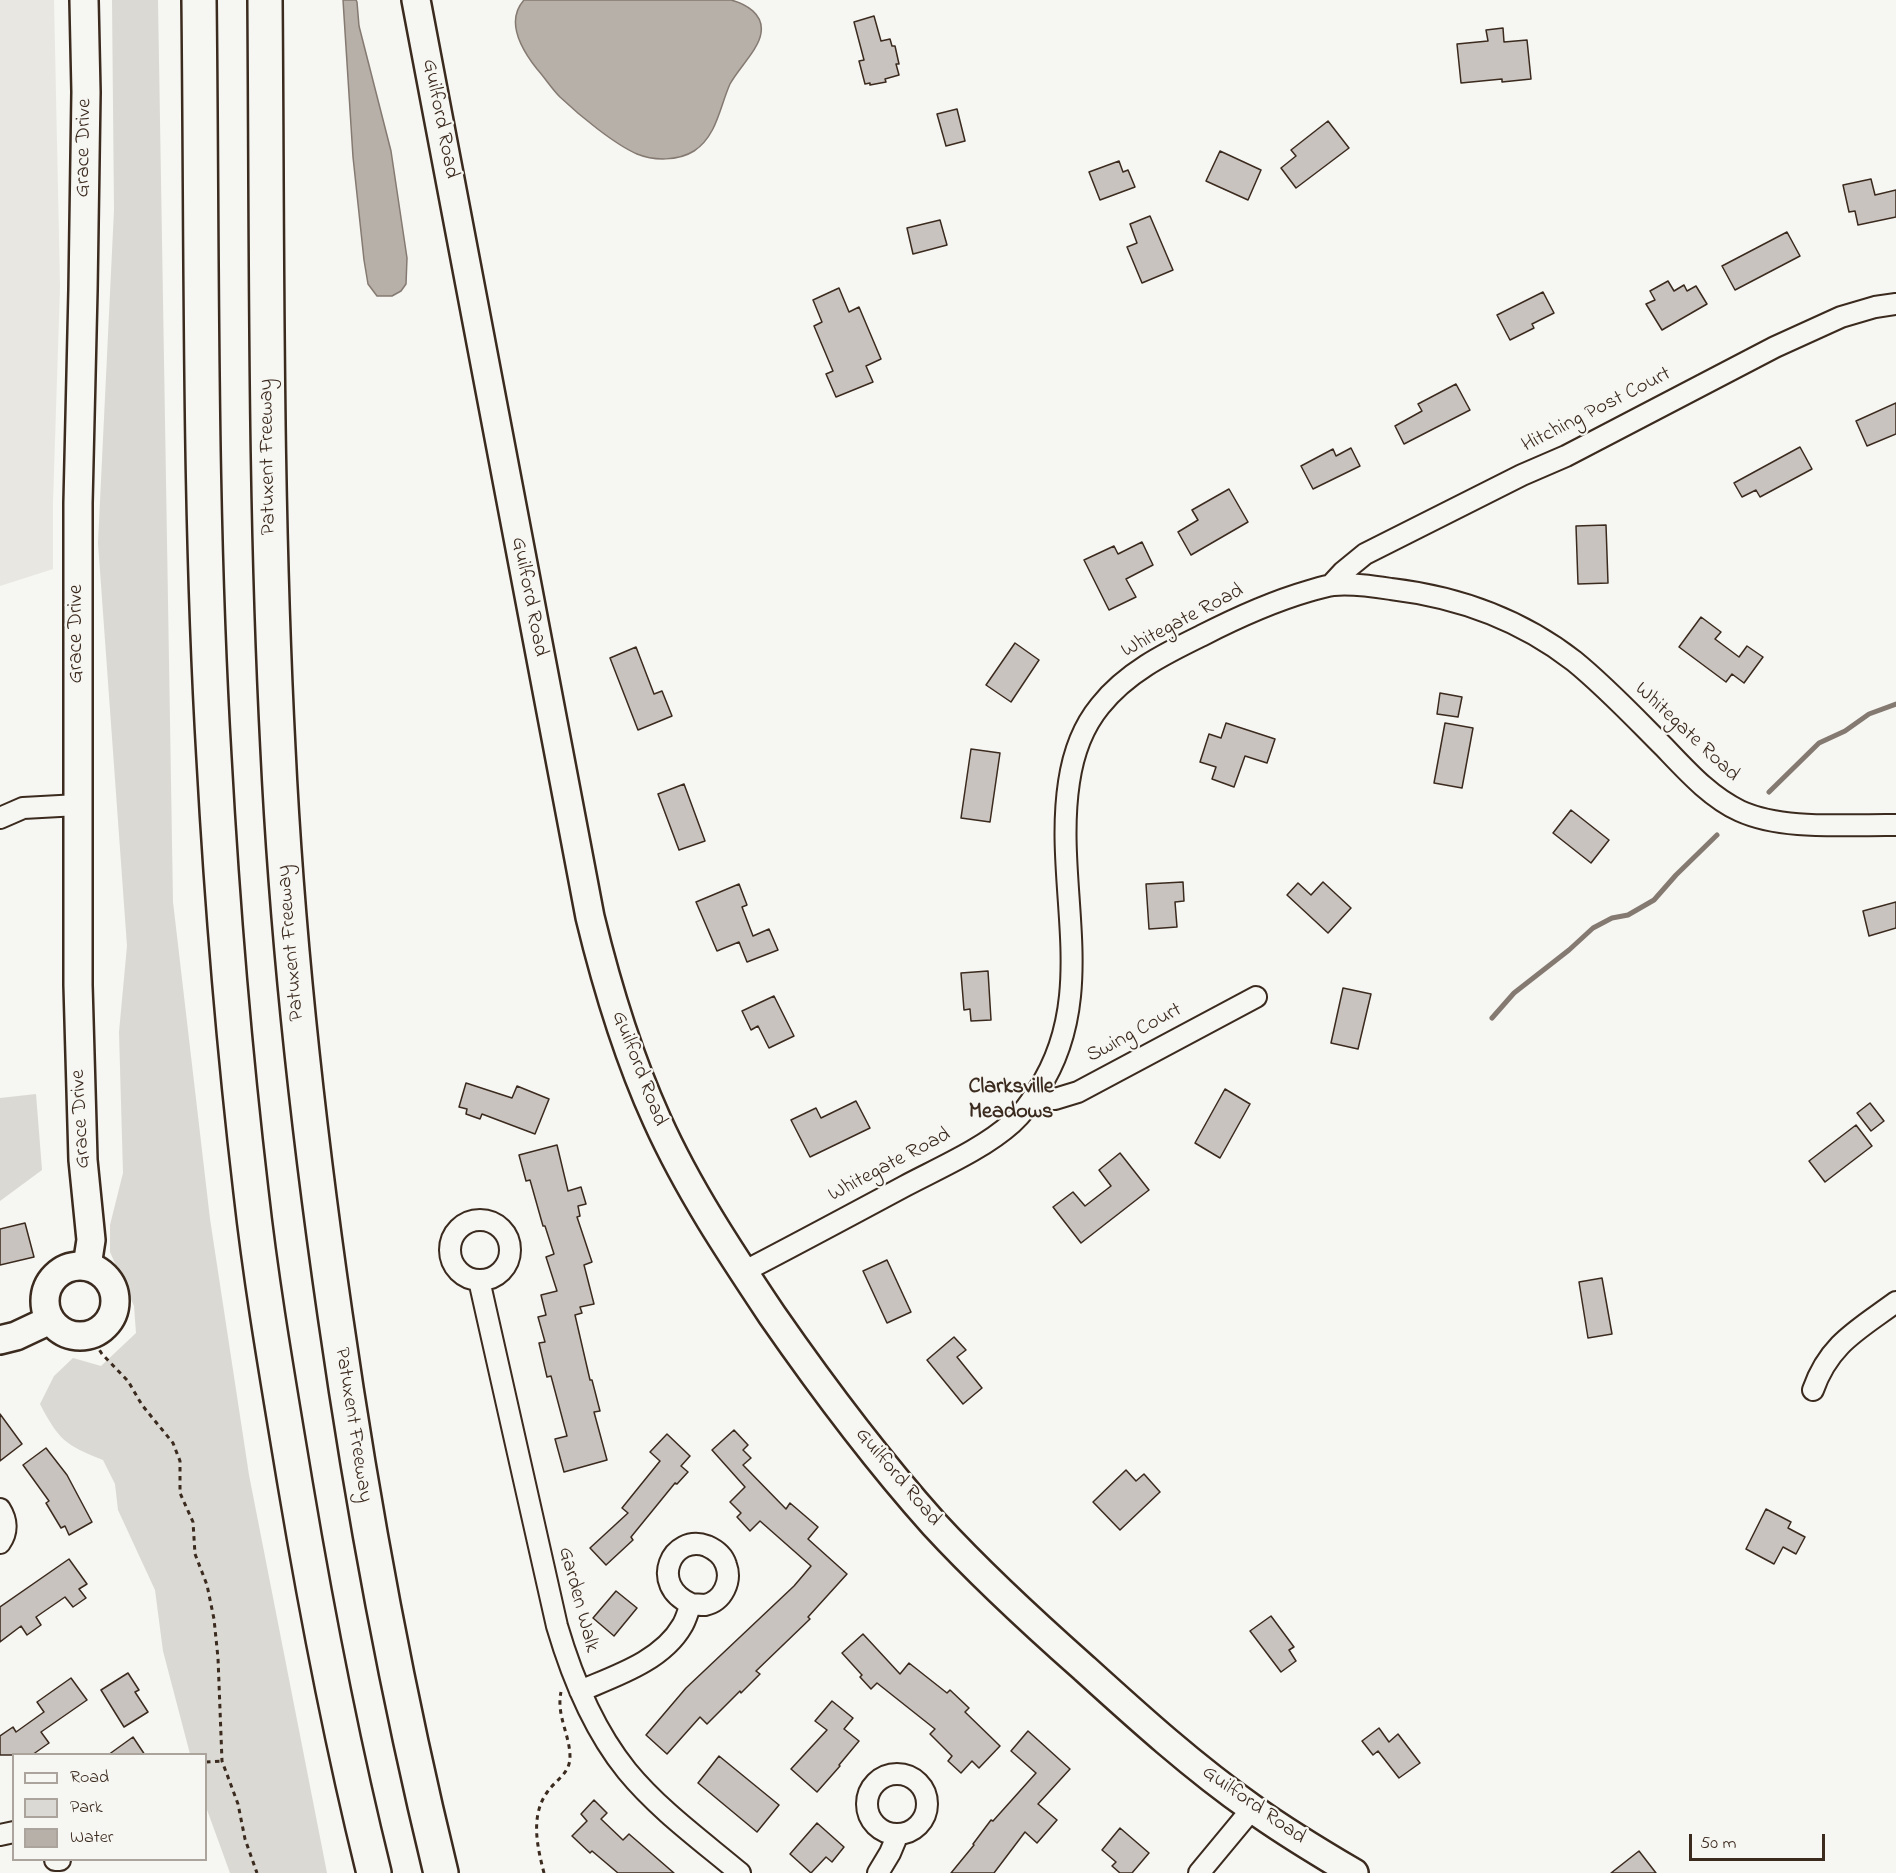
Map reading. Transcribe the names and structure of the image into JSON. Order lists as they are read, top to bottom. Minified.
{"streets":{"highway":["Patuxent Freeway"],"main road":["Guilford Road","Grace Drive"],"street":["Hitching Post Court","Whitegate Road","Swing Court","Garden Walk"]},"crossings":[["Guilford Road","Whitegate Road"],["Hitching Post Court","Whitegate Road"],["Whitegate Road","Swing Court"]],"districts":["Clarksville Meadows"],"legend":["Road","Park","Water"],"scale_bar":"50 m"}
